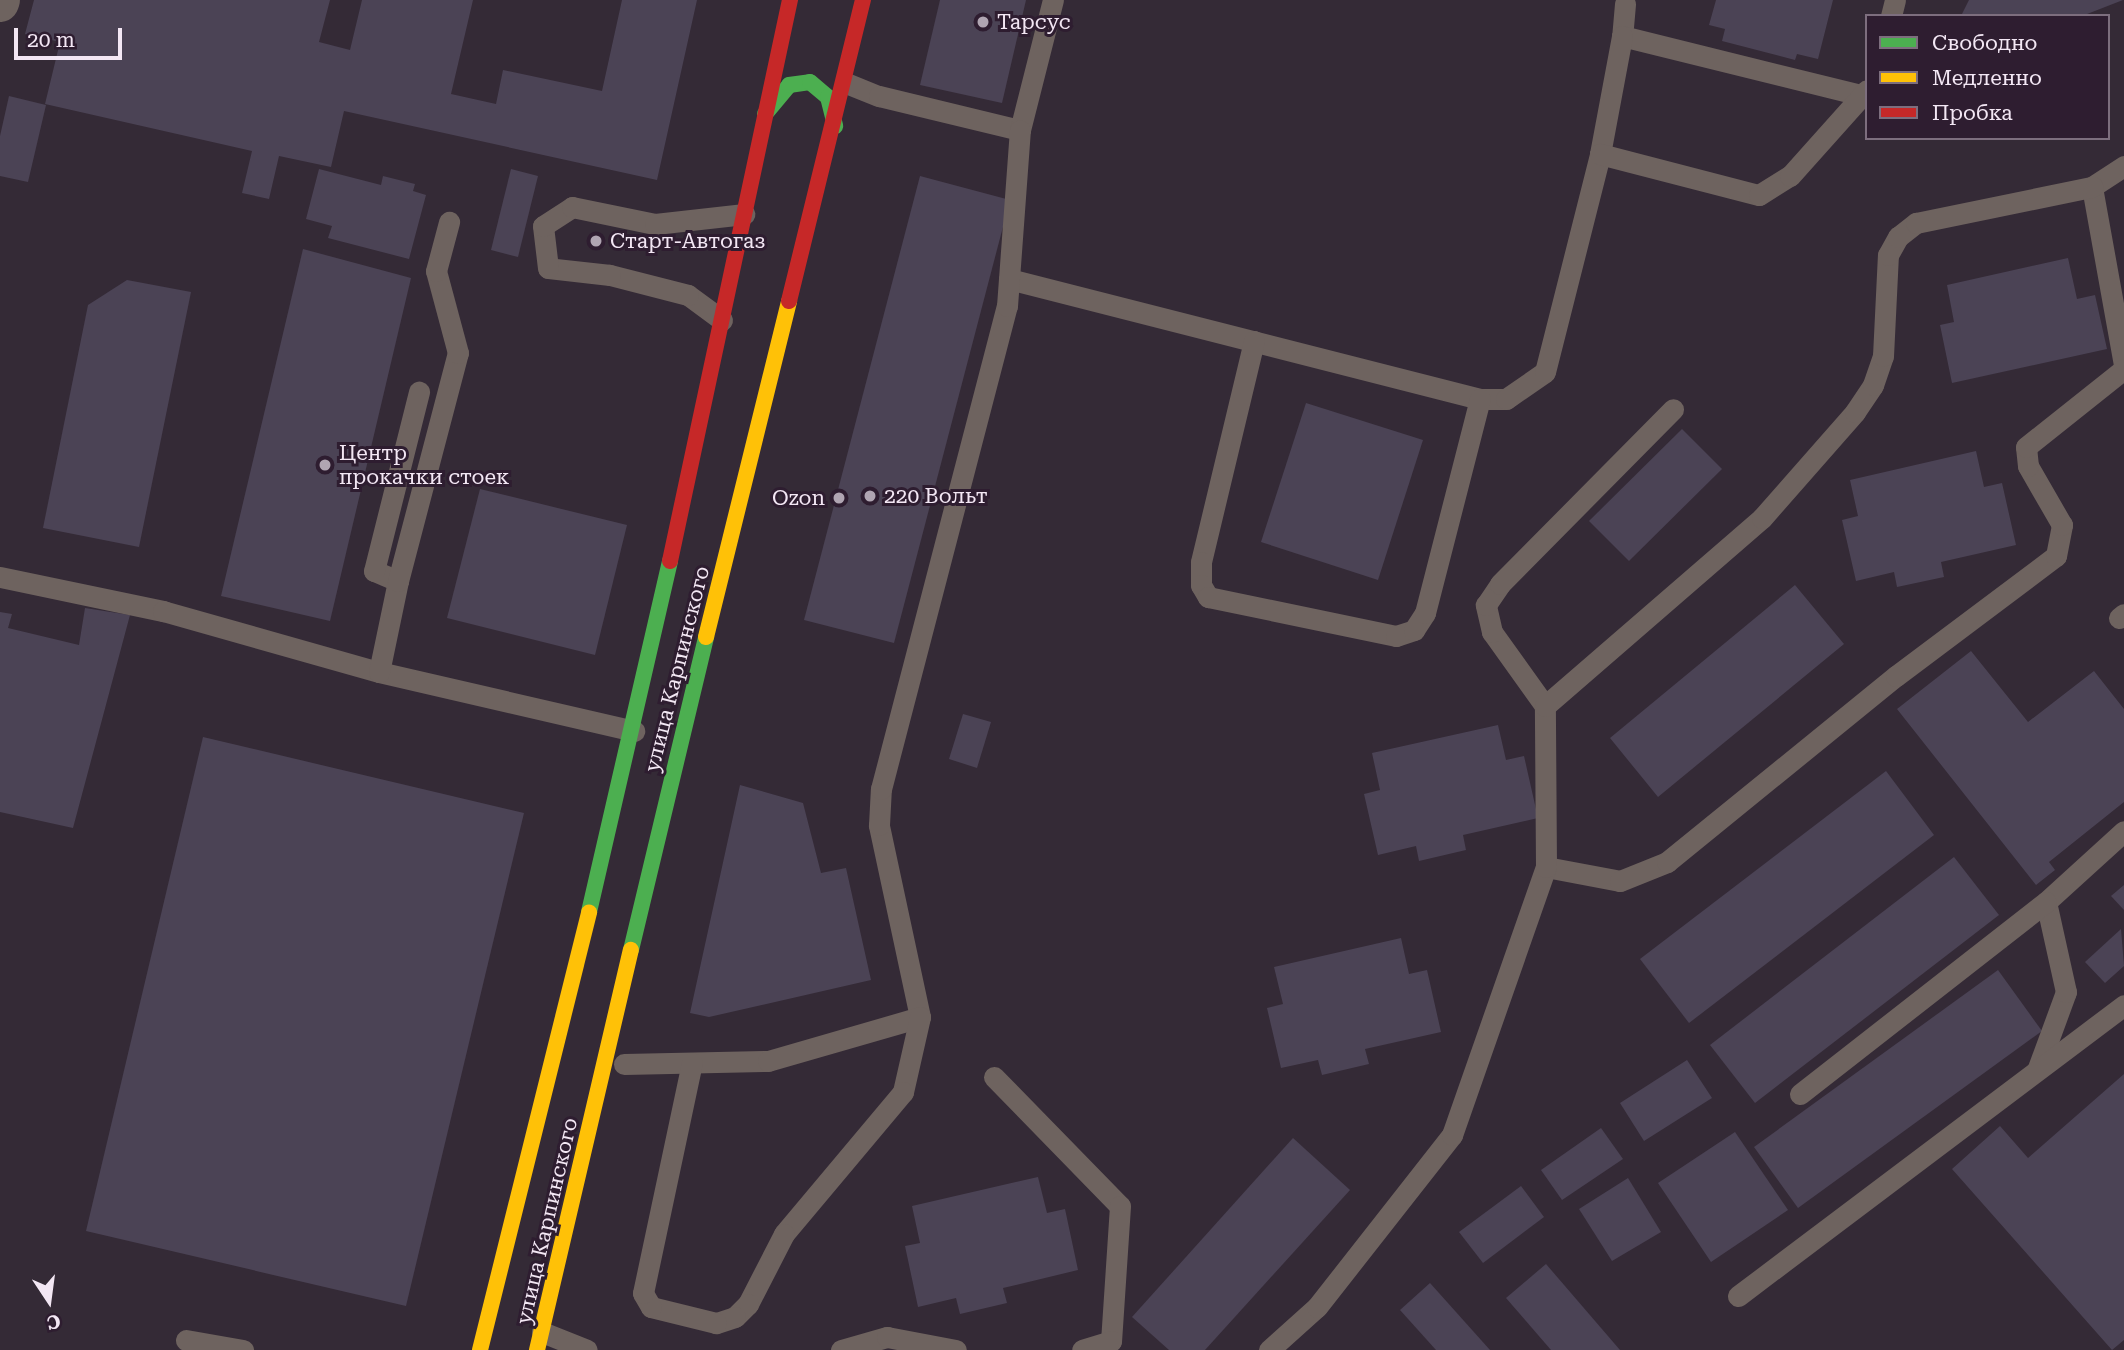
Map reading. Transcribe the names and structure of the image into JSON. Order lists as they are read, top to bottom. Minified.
{"streets":{"main road":["улица Карпинского"]},"places":["Тарсус","Старт-Автогаз","Центр прокачки стоек","220 Вольт","Ozon"],"legend":["Свободно","Медленно","Пробка"],"scale_bar":"20 m","north":"bottom"}
